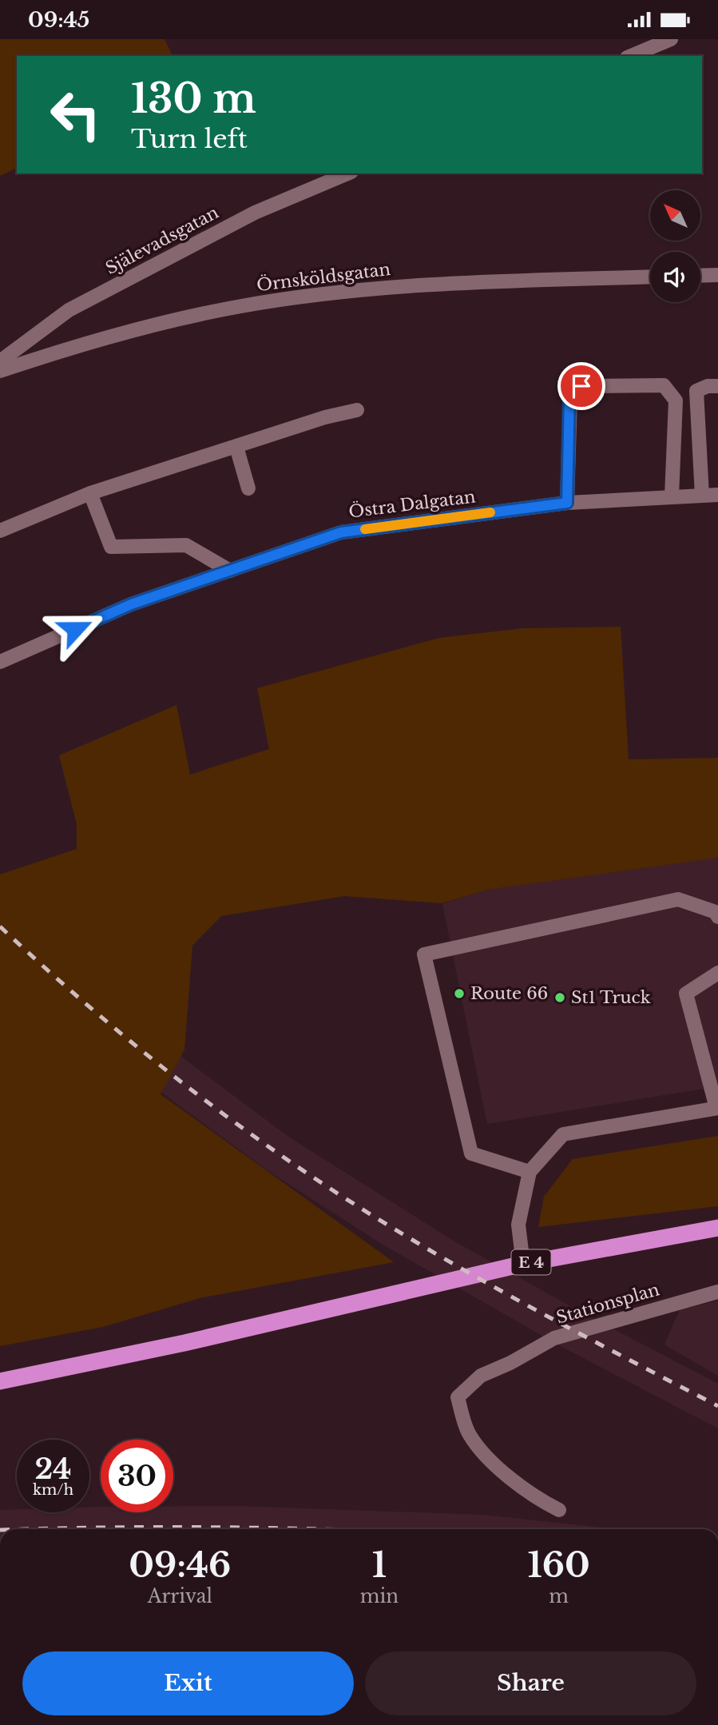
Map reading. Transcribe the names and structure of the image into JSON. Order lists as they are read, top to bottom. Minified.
{"streets":{"highway":["E 4"],"street":["Själevadsgatan","Örnsköldsgatan","Östra Dalgatan","Stationsplan"]},"places":["Route 66","St1 Truck"],"north":"top left","page":{"status":"09:45","turn":["130 m","Turn left"],"speed":"24 km/h","limit":"30","eta":["09:46","Arrival","1","min","160","m"],"buttons":["Exit","Share"]}}
